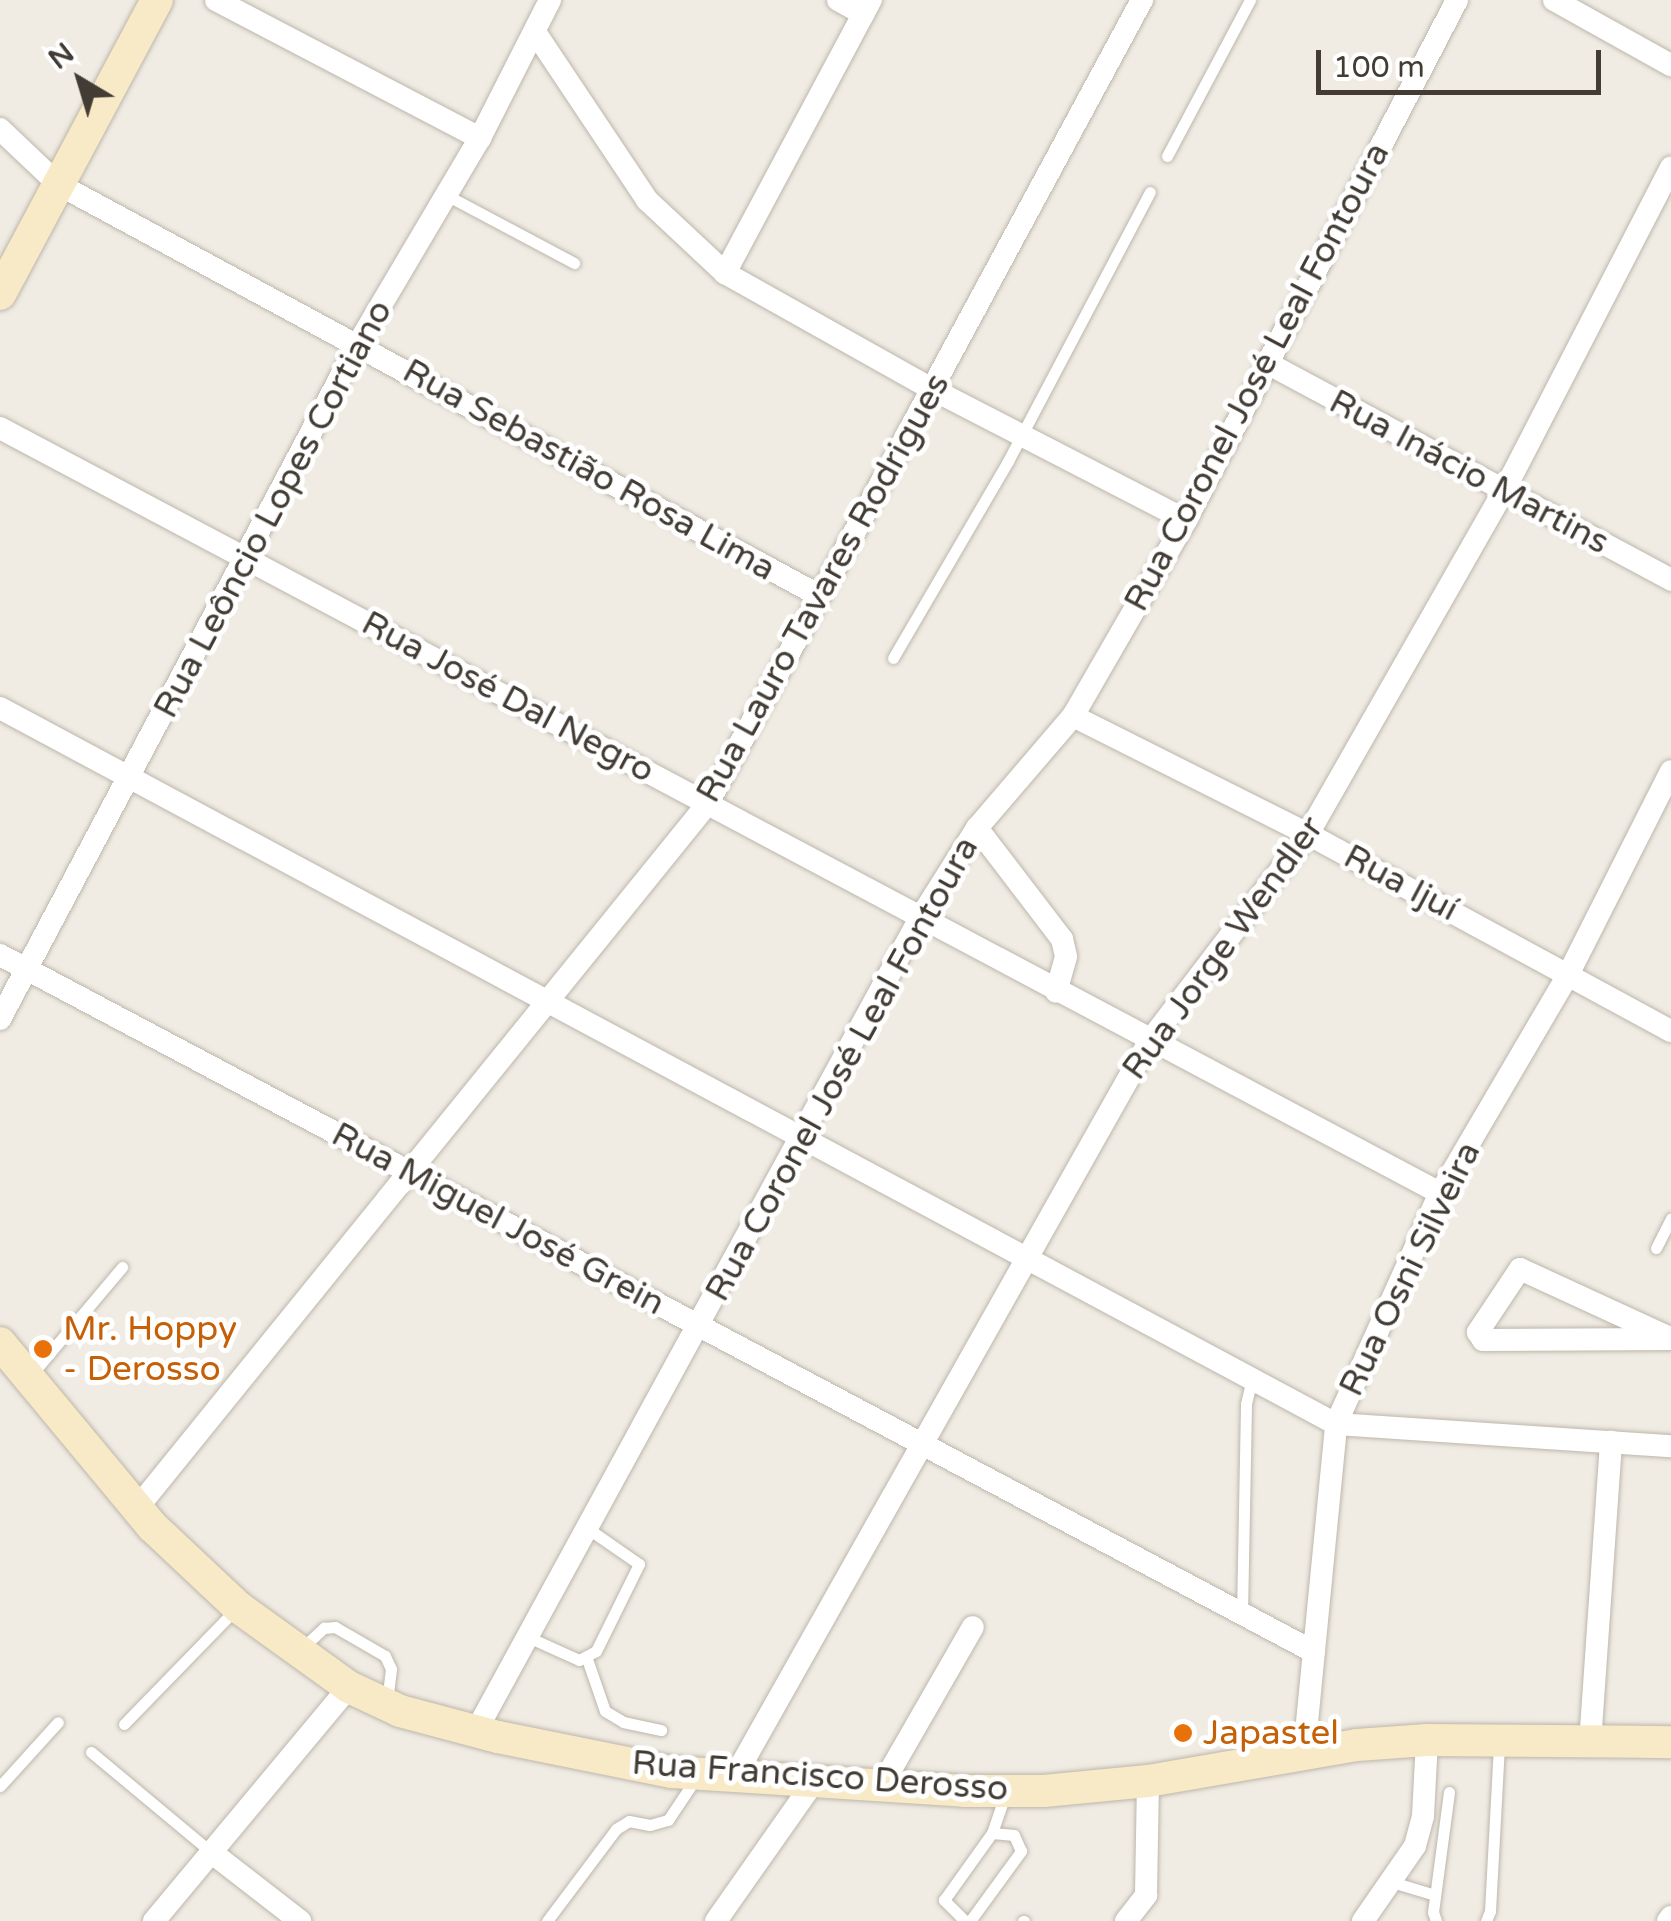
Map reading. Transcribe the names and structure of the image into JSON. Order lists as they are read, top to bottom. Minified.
{"streets":{"main road":["Rua Francisco Derosso"],"street":["Rua Coronel José Leal Fontoura","Rua Sebastião Rosa Lima","Rua Inácio Martins","Rua Leôncio Lopes Cortiano","Rua Lauro Tavares Rodrigues","Rua José Dal Negro","Rua Ijuí","Rua Jorge Wendler","Rua Miguel José Grein","Rua Osni Silveira"]},"crossings":[["Rua Coronel José Leal Fontoura","Rua Inácio Martins"],["Rua Coronel José Leal Fontoura","Rua José Dal Negro"],["Rua Coronel José Leal Fontoura","Rua Ijuí"],["Rua Coronel José Leal Fontoura","Rua Miguel José Grein"],["Rua Coronel José Leal Fontoura","Rua Francisco Derosso"],["Rua Sebastião Rosa Lima","Rua Leôncio Lopes Cortiano"],["Rua Sebastião Rosa Lima","Rua Lauro Tavares Rodrigues"],["Rua Inácio Martins","Rua Jorge Wendler"],["Rua Leôncio Lopes Cortiano","Rua José Dal Negro"],["Rua Leôncio Lopes Cortiano","Rua Miguel José Grein"],["Rua Lauro Tavares Rodrigues","Rua José Dal Negro"],["Rua Lauro Tavares Rodrigues","Rua Miguel José Grein"],["Rua Lauro Tavares Rodrigues","Rua Francisco Derosso"],["Rua José Dal Negro","Rua Jorge Wendler"],["Rua José Dal Negro","Rua Osni Silveira"],["Rua Ijuí","Rua Jorge Wendler"],["Rua Ijuí","Rua Osni Silveira"],["Rua Jorge Wendler","Rua Miguel José Grein"],["Rua Jorge Wendler","Rua Francisco Derosso"],["Rua Miguel José Grein","Rua Osni Silveira"],["Rua Osni Silveira","Rua Francisco Derosso"]],"places":["Mr. Hoppy - Derosso","Japastel"],"scale_bar":"100 m","north":"top left"}
